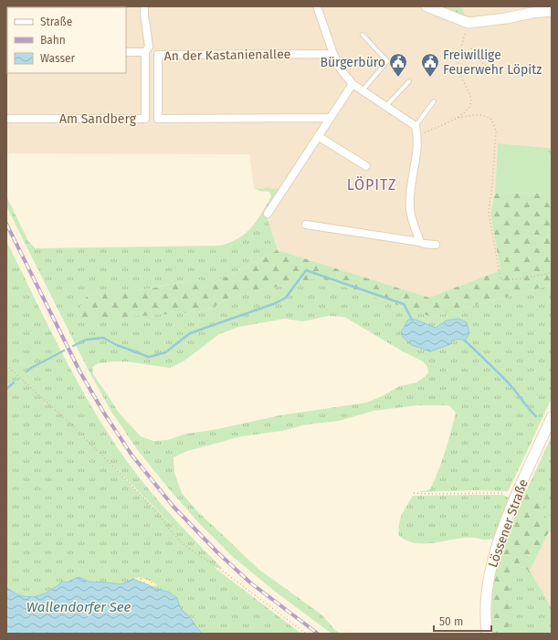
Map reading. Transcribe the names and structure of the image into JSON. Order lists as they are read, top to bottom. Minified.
{"streets":{"street":["An der Kastanienallee","Am Sandberg","Lössener Straße"]},"districts":["LÖPITZ"],"water":["Wallendorfer See"],"places":{"public building":["Bürgerbüro","Freiwillige Feuerwehr Löpitz"]},"legend":["Straße","Bahn","Wasser"],"scale_bar":"50 m"}
